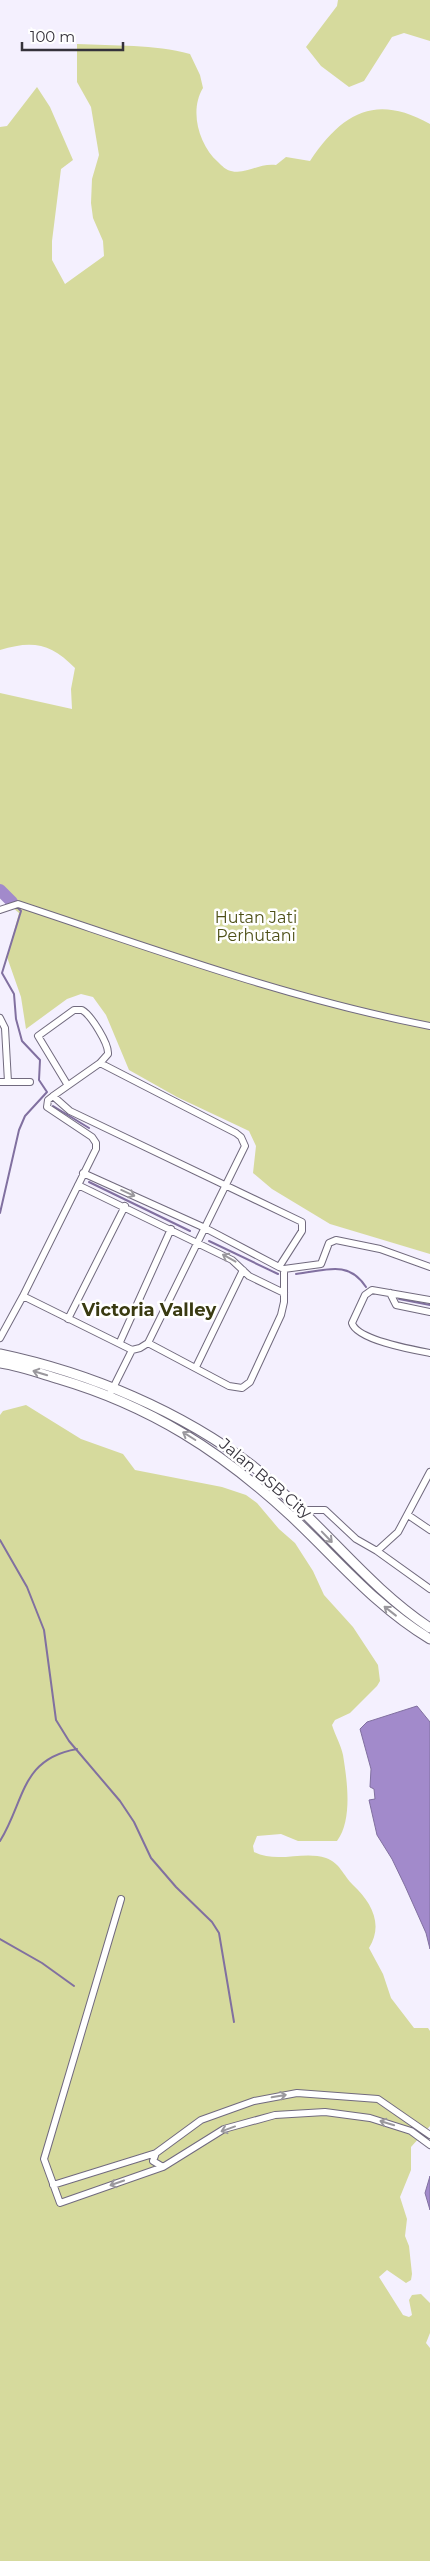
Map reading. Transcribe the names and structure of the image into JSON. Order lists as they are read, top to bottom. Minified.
{"streets":{"street":["Jalan BSB City"]},"districts":["Victoria Valley"],"parks":["Hutan Jati Perhutani"],"scale_bar":"100 m"}
